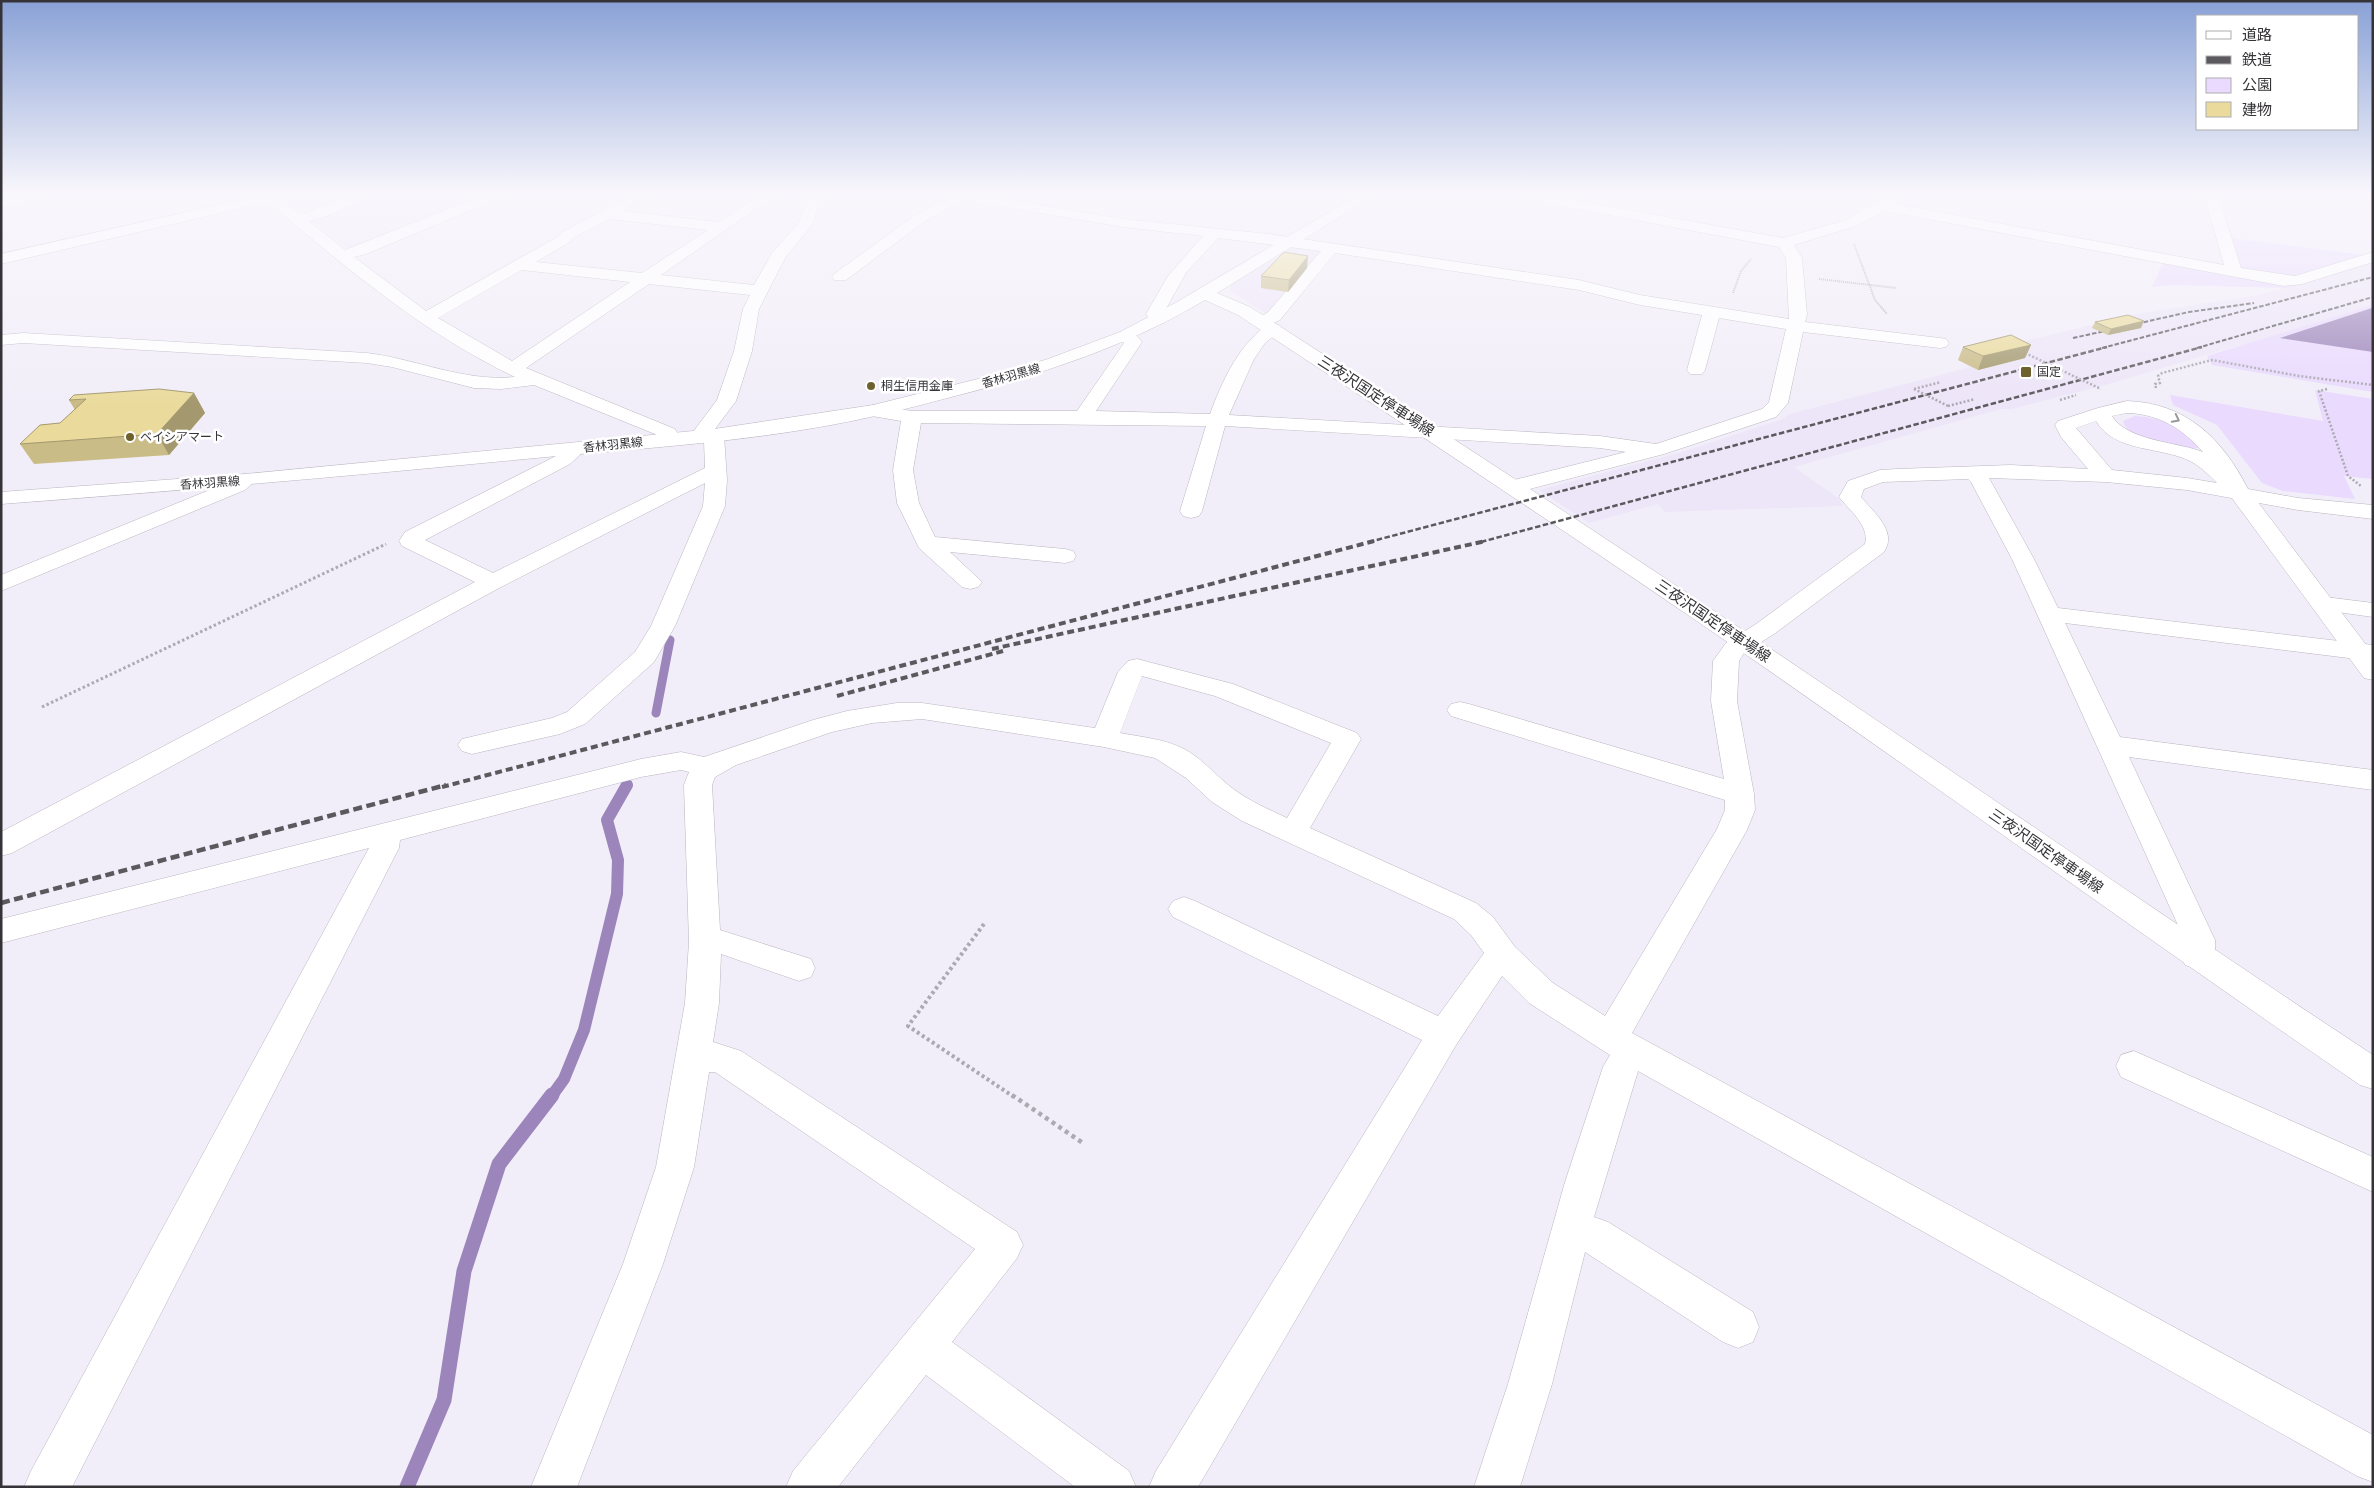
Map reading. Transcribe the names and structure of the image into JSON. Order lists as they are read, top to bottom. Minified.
{"streets":{"street":["香林羽黒線","三夜沢国定停車場線"]},"crossings":[["香林羽黒線","三夜沢国定停車場線"]],"places":{"transit":["国定"],"other":["桐生信用金庫","ベイシアマート"]},"legend":["道路","鉄道","公園","建物"]}
